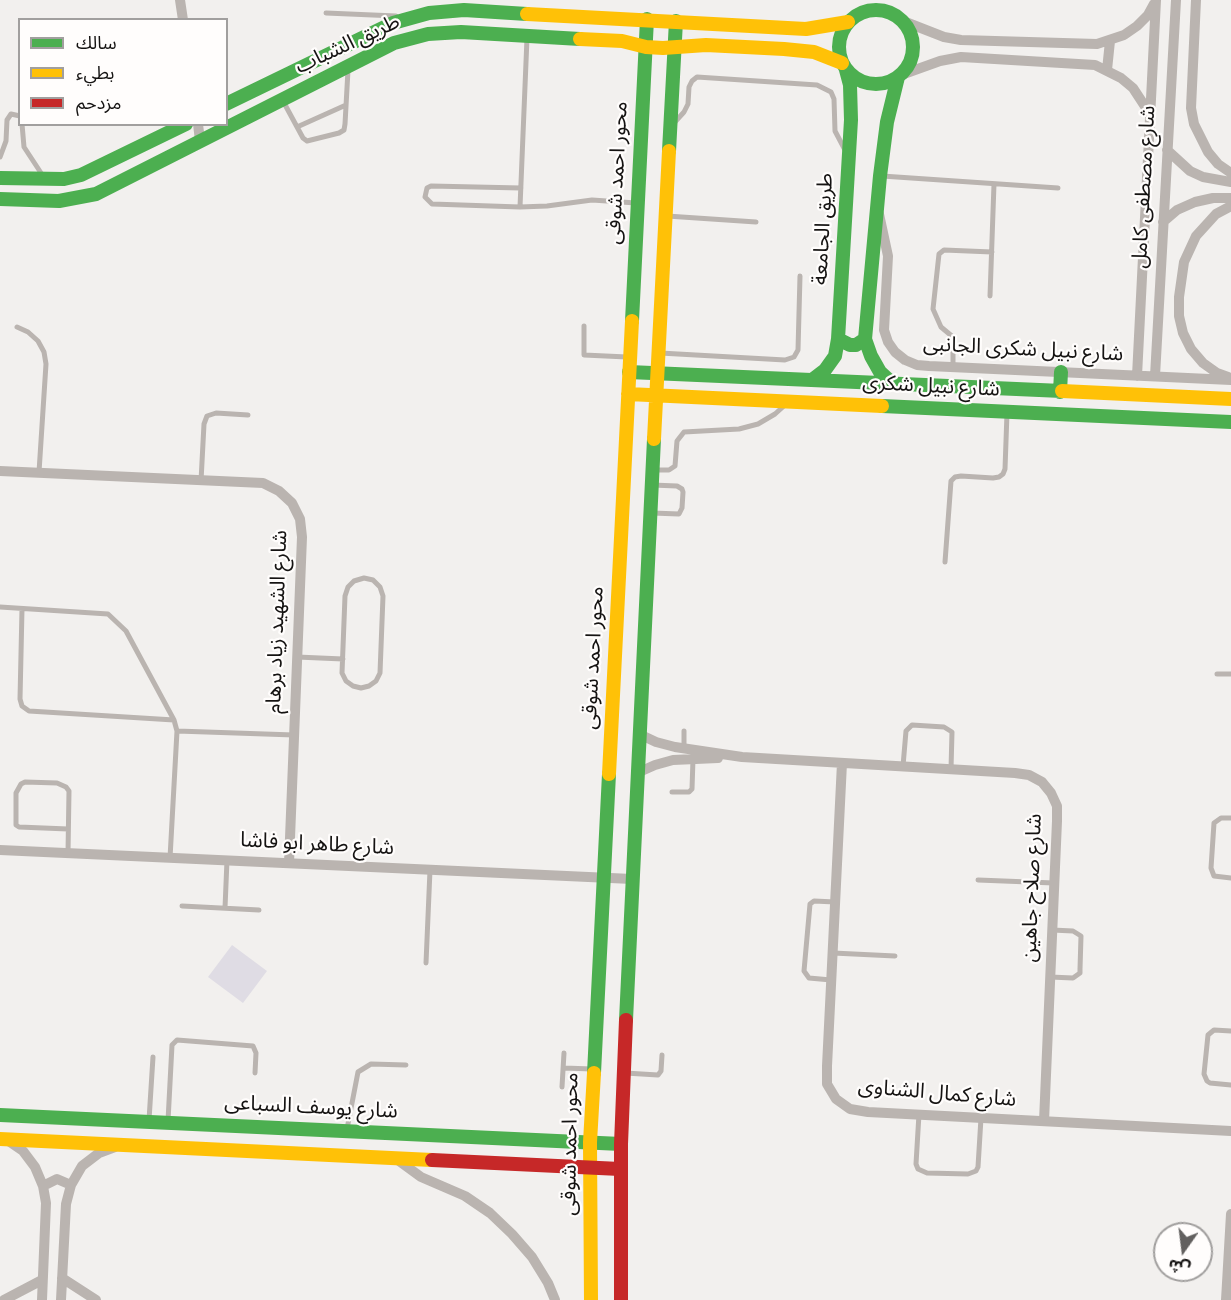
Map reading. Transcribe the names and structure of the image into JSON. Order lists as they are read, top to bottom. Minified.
{"streets":{"street":["طريق الشباب","محور احمد شوقى","شارع مصطفى كامل","طريق الجامعة","شارع نبيل شكرى الجانبى","شارع نبيل شكرى","شارع الشهيد زياد برهام","شارع طاهر ابو فاشا","شارع صلاح جاهين","شارع كمال الشناوى","شارع يوسف السباعى"]},"crossings":[["طريق الشباب","محور احمد شوقى"],["طريق الشباب","طريق الجامعة"],["محور احمد شوقى","شارع نبيل شكرى"],["محور احمد شوقى","شارع طاهر ابو فاشا"],["محور احمد شوقى","شارع يوسف السباعى"],["شارع مصطفى كامل","شارع نبيل شكرى الجانبى"],["طريق الجامعة","شارع نبيل شكرى"],["شارع الشهيد زياد برهام","شارع طاهر ابو فاشا"],["شارع صلاح جاهين","شارع كمال الشناوى"]],"legend":["سالك","بطيء","مزدحم"],"north":"bottom"}
